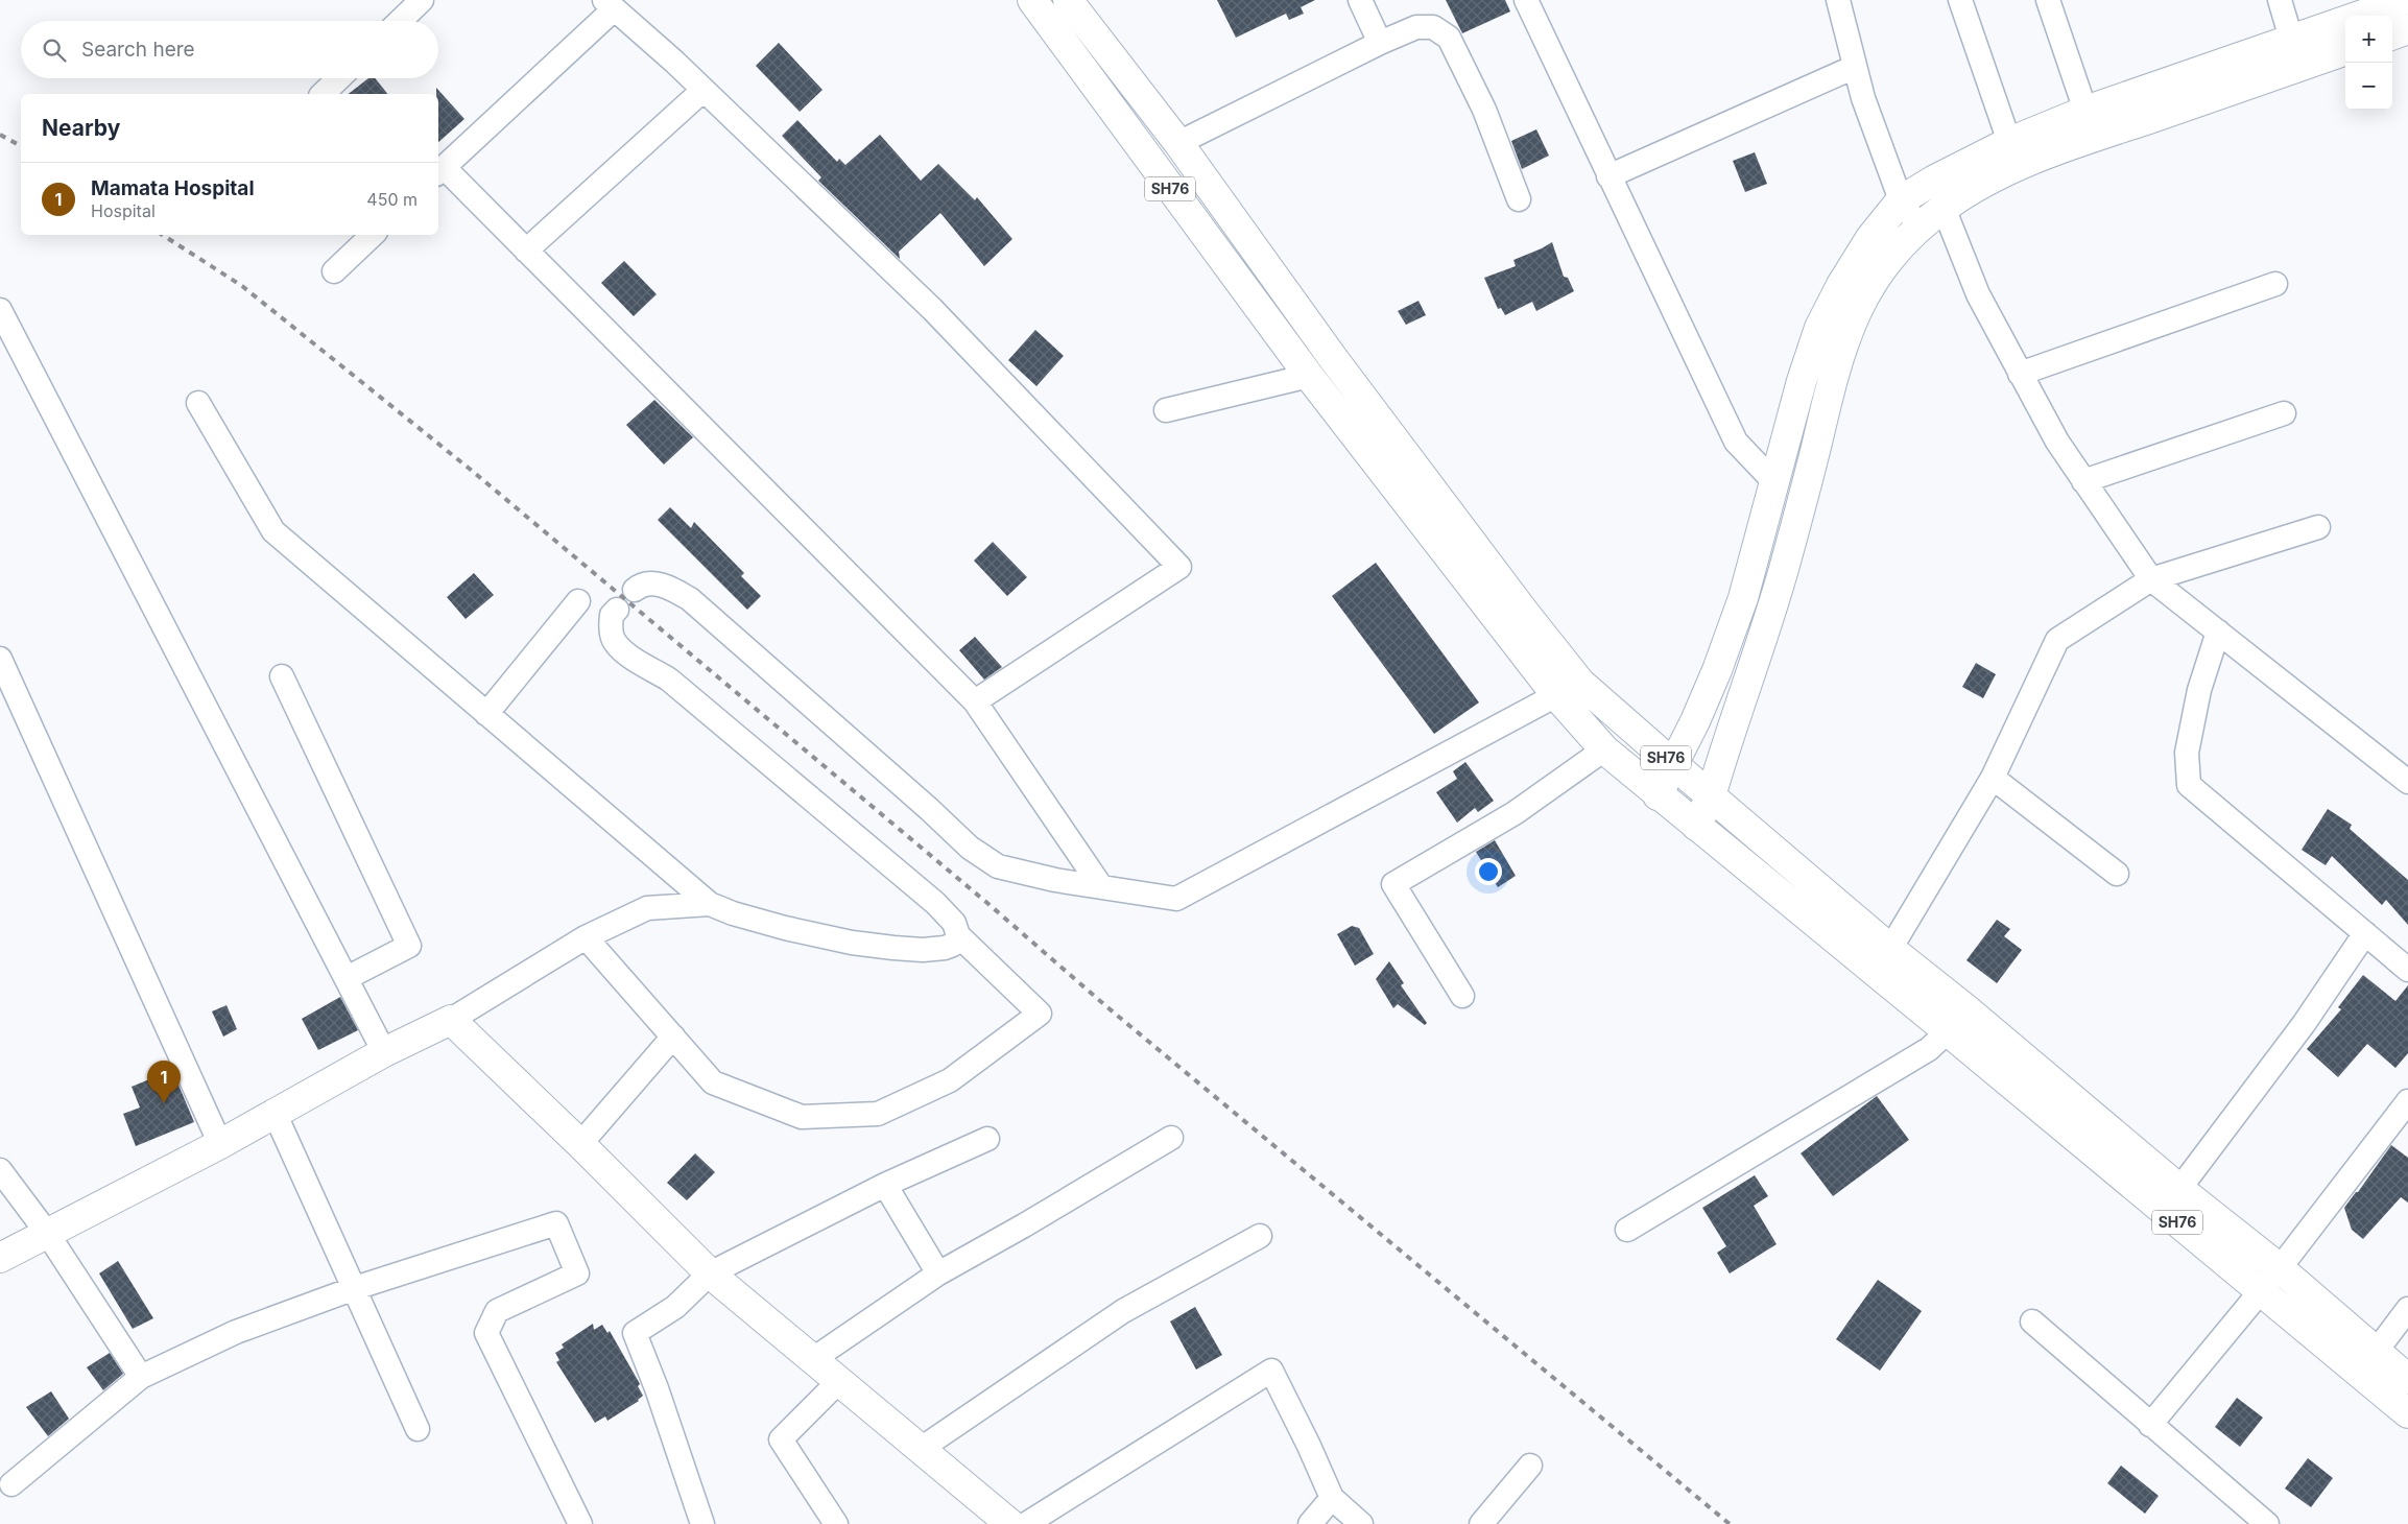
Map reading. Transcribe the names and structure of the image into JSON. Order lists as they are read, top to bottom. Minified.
{"streets":{"main road":["SH76"]},"page":{"map_buttons":["+","−"],"search":"Search here","heading":"Nearby","list":[{"mark":"1","name":"Mamata Hospital","note":"Hospital","value":"450 m"}],"pins":"1"}}
